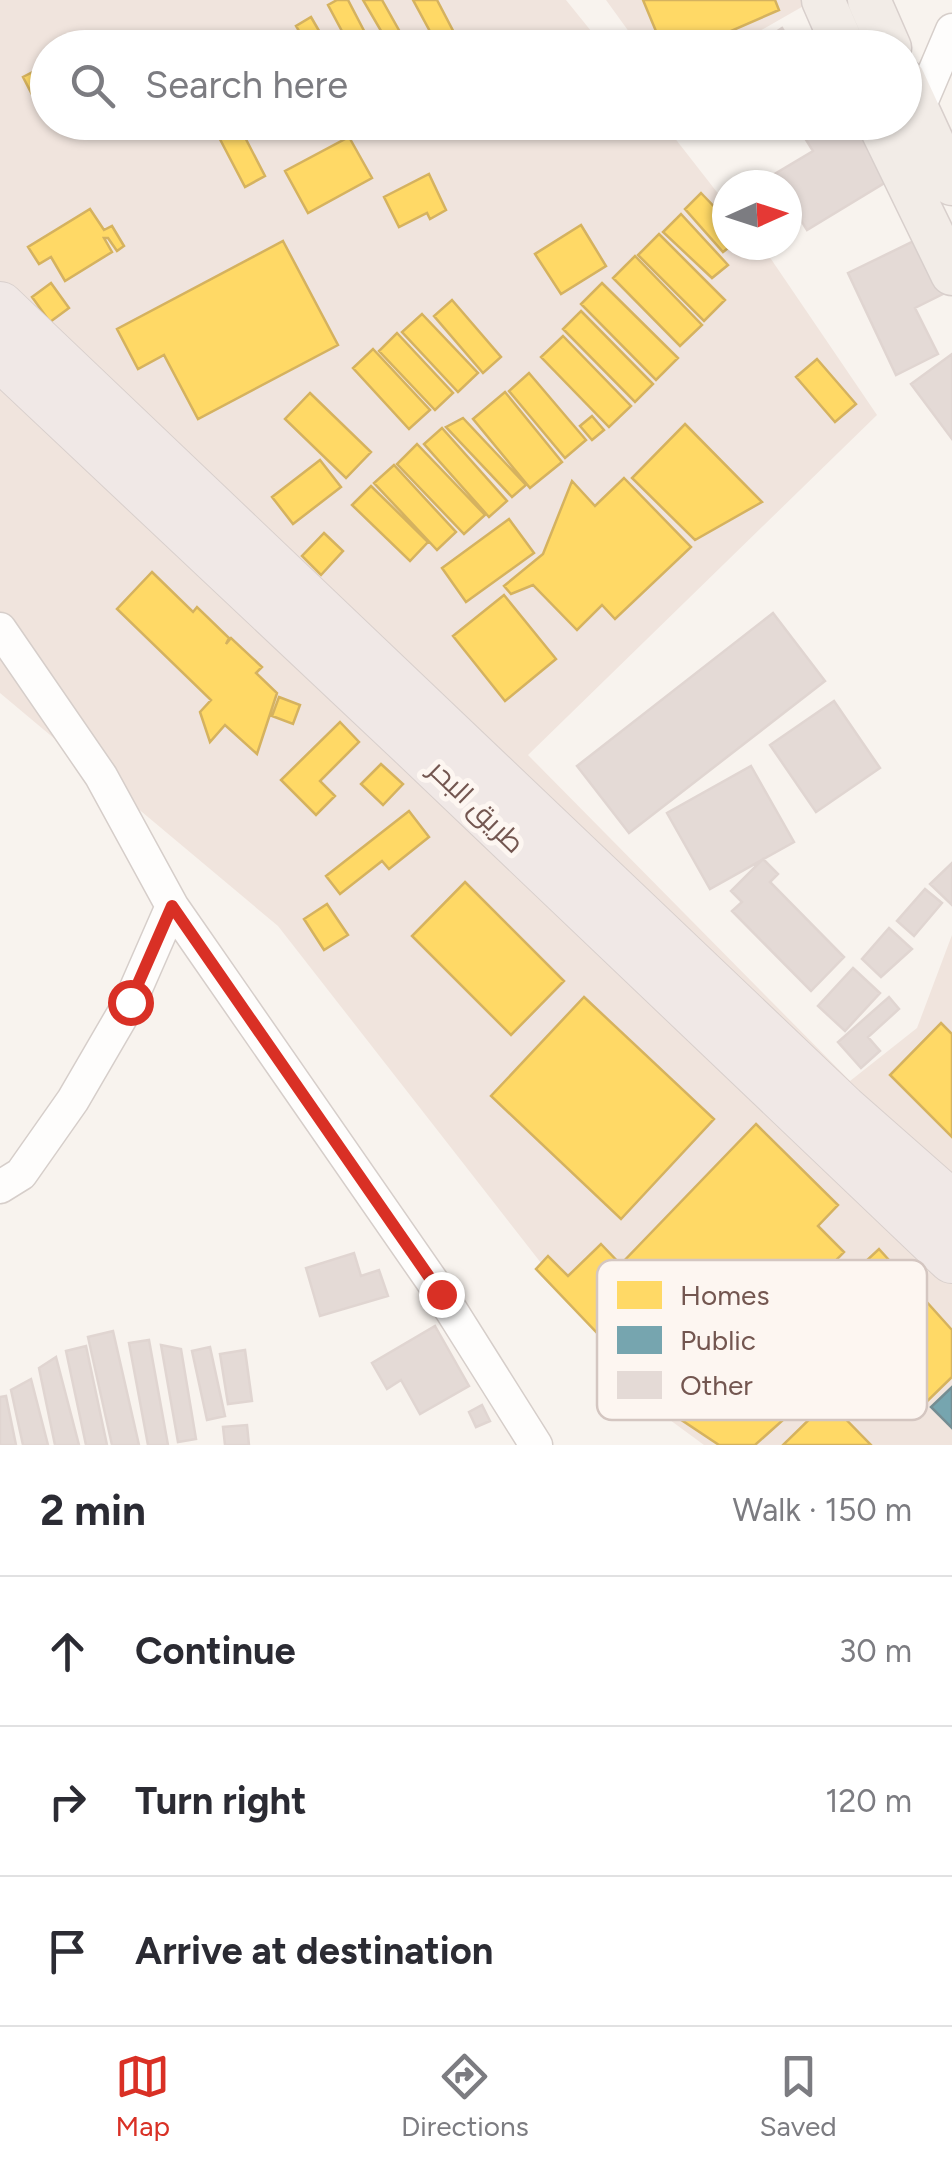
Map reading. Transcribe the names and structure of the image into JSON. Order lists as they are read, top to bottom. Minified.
{"streets":{"highway":["طريق البحر"]},"legend":["Homes","Public","Other"],"north":"right","page":{"search":"Search here","heading":["2 min","Walk · 150 m"],"list":[["Continue","30 m"],["Turn right","120 m"],"Arrive at destination"],"nav":["Map","Directions","Saved"]}}
